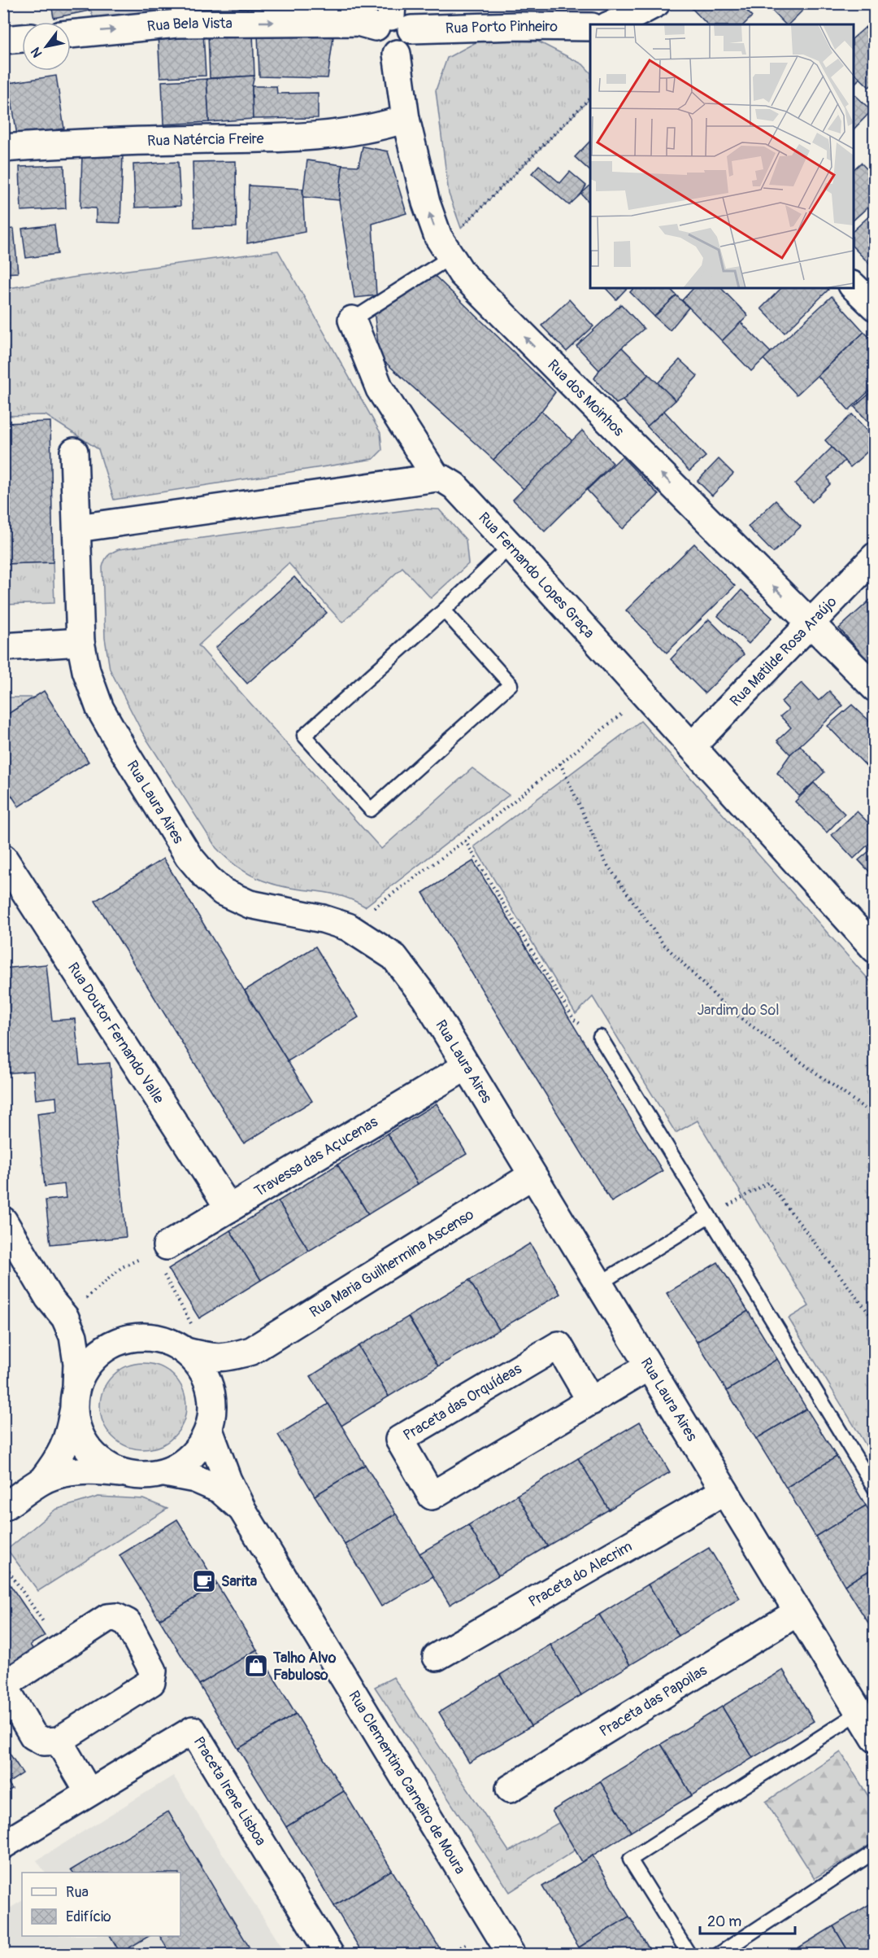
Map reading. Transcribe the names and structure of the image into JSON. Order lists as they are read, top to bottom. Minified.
{"streets":{"street":["Rua Bela Vista","Rua Porto Pinheiro","Rua Natércia Freire","Rua dos Moinhos","Rua Fernando Lopes Graça","Rua Matilde Rosa Araújo","Rua Laura Aires","Rua Doutor Fernando Valle","Travessa das Açucenas","Rua Maria Guilhermina Ascenso","Praceta das Orquídeas","Praceta do Alecrim","Praceta das Papoilas","Rua Clementina Carneiro de Moura","Praceta Irene Lisboa"]},"crossings":[["Rua Bela Vista","Rua Porto Pinheiro"],["Rua Bela Vista","Rua dos Moinhos"],["Rua Porto Pinheiro","Rua dos Moinhos"],["Rua Natércia Freire","Rua dos Moinhos"],["Rua dos Moinhos","Rua Matilde Rosa Araújo"],["Rua Fernando Lopes Graça","Rua Matilde Rosa Araújo"],["Rua Laura Aires","Travessa das Açucenas"],["Rua Laura Aires","Rua Maria Guilhermina Ascenso"],["Rua Laura Aires","Praceta das Orquídeas"],["Rua Laura Aires","Praceta do Alecrim"],["Rua Laura Aires","Praceta das Papoilas"],["Rua Doutor Fernando Valle","Travessa das Açucenas"],["Rua Maria Guilhermina Ascenso","Rua Clementina Carneiro de Moura"]],"one_way":["Rua Bela Vista","Rua dos Moinhos"],"parks":["Jardim do Sol"],"places":{"cafe":["Sarita"],"shop":["Talho Alvo Fabuloso"]},"legend":["Rua","Edifício"],"scale_bar":"20 m","north":"bottom left"}
